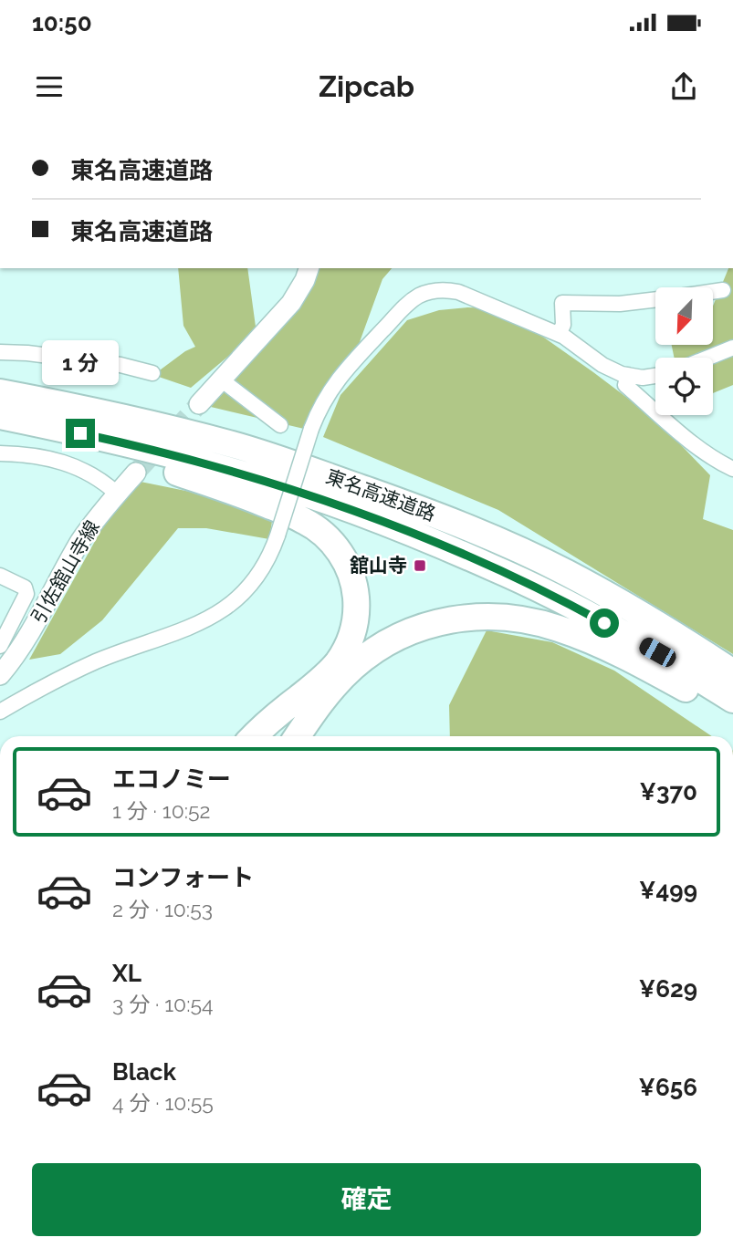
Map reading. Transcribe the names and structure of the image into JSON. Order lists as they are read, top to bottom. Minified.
{"streets":{"highway":["東名高速道路"],"main road":["引佐舘山寺線"]},"places":{"transit":["舘山寺"]},"north":"bottom left","page":{"status":"10:50","header":"Zipcab","banner":["東名高速道路","東名高速道路"],"bubble":"1 分","list":[{"name":"エコノミー","note":"1 分 · 10:52","value":"¥370"},{"name":"コンフォート","note":"2 分 · 10:53","value":"¥499"},{"name":"XL","note":"3 分 · 10:54","value":"¥629"},{"name":"Black","note":"4 分 · 10:55","value":"¥656"}],"buttons":"確定"}}
